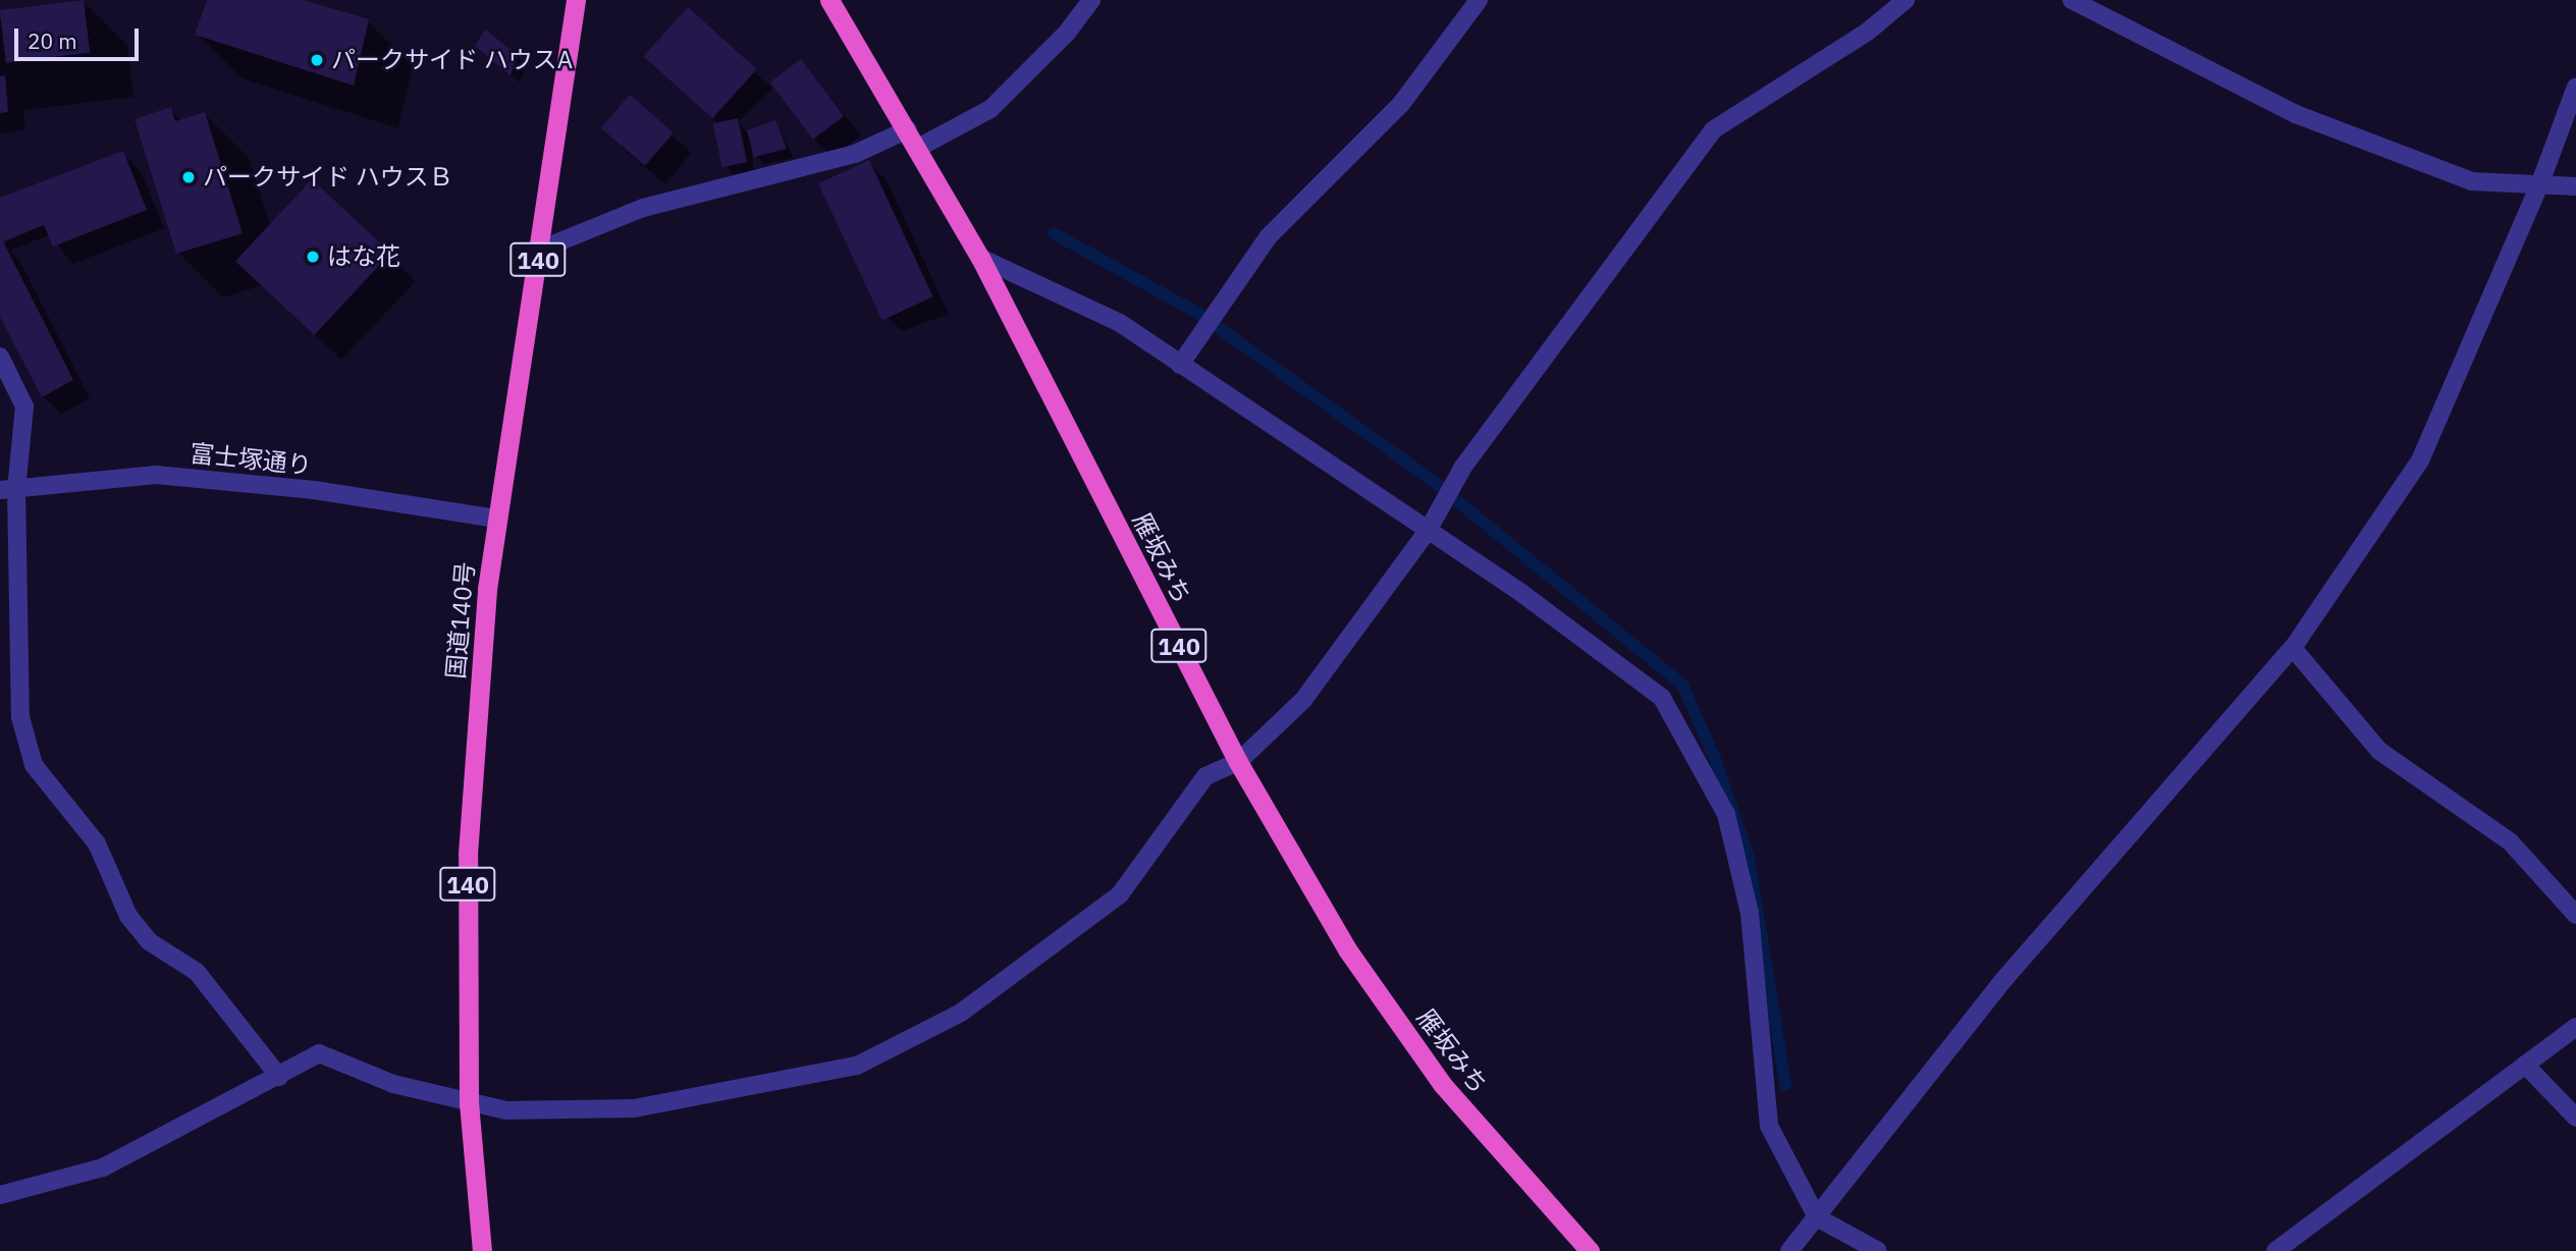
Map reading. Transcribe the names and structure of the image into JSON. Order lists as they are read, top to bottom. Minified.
{"streets":{"highway":["140","雁坂みち","国道140号"],"street":["富士塚通り"]},"crossings":[["富士塚通り","国道140号"]],"places":["パークサイド ハウスA","パークサイド ハウスＢ","はな花"],"scale_bar":"20 m"}
